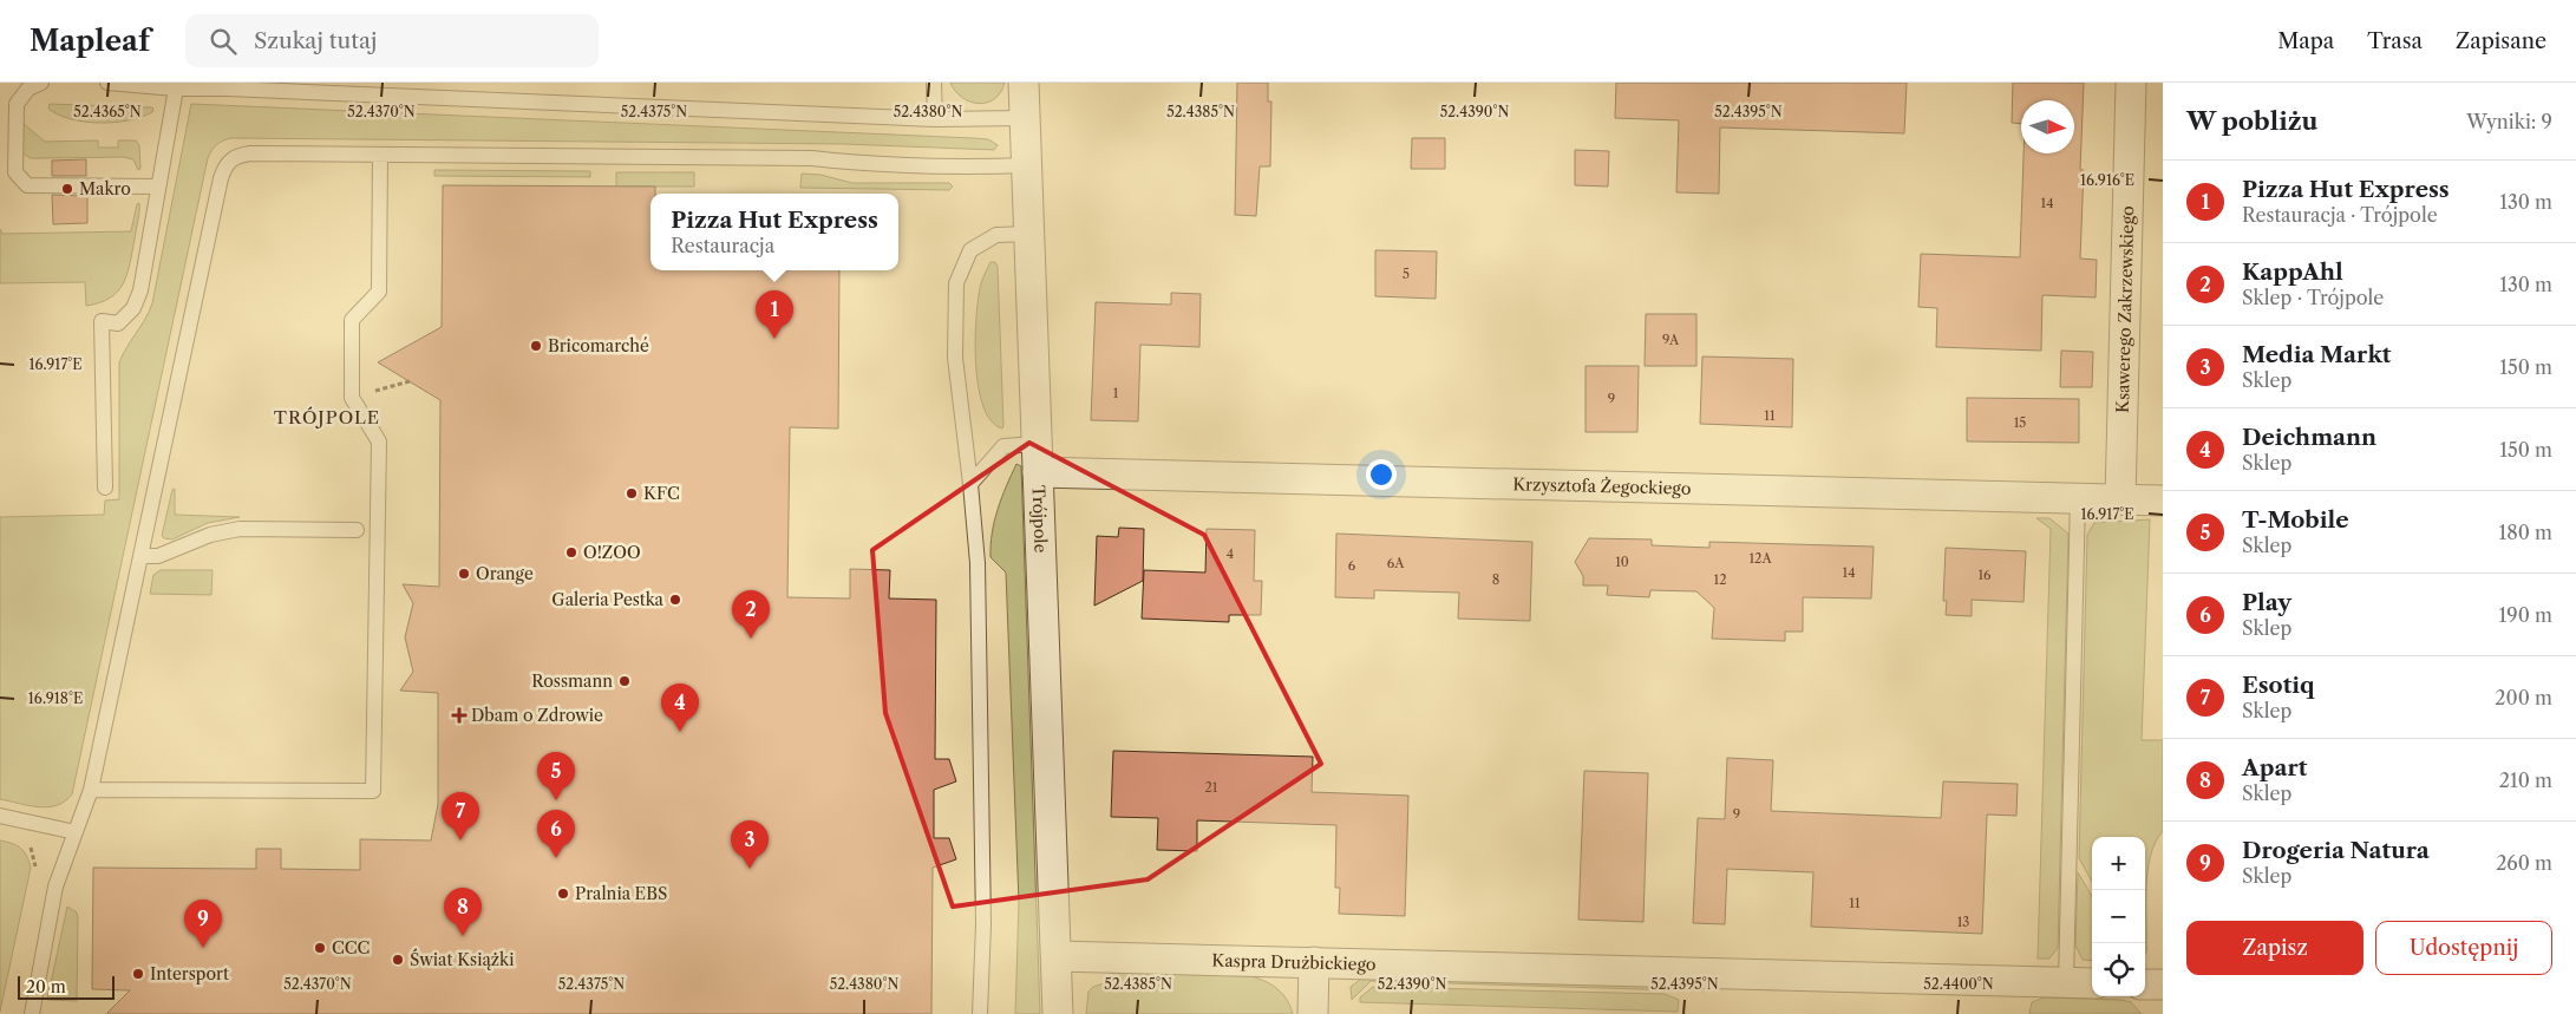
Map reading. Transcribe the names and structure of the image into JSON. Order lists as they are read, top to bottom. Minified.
{"streets":{"street":["Ksawerego Zakrzewskiego","Krzysztofa Żegockiego","Trójpole","Kaspra Drużbickiego"]},"crossings":[["Ksawerego Zakrzewskiego","Krzysztofa Żegockiego"],["Krzysztofa Żegockiego","Trójpole"],["Trójpole","Kaspra Drużbickiego"]],"districts":["TRÓJPOLE"],"places":{"other":["Makro","Bricomarché","KFC","O!ZOO","Orange","Galeria Pestka","Rossmann","Pralnia EBS","CCC","Świat Książki","Intersport"],"health":["Dbam o Zdrowie"]},"house_numbers":["14","5","9A","1","9","11","15","4","12A","10","6A","6","14","16","8","12","21","9","11","13"],"scale_bar":"20 m","north":"right","page":{"header":"Mapleaf","search":"Szukaj tutaj","nav":["Mapa","Trasa","Zapisane"],"heading":["W pobliżu","Wyniki: 9"],"list":[{"mark":"1","name":"Pizza Hut Express","note":"Restauracja · Trójpole","value":"130 m"},{"mark":"2","name":"KappAhl","note":"Sklep · Trójpole","value":"130 m"},{"mark":"3","name":"Media Markt","note":"Sklep","value":"150 m"},{"mark":"4","name":"Deichmann","note":"Sklep","value":"150 m"},{"mark":"5","name":"T-Mobile","note":"Sklep","value":"180 m"},{"mark":"6","name":"Play","note":"Sklep","value":"190 m"},{"mark":"7","name":"Esotiq","note":"Sklep","value":"200 m"},{"mark":"8","name":"Apart","note":"Sklep","value":"210 m"},{"mark":"9","name":"Drogeria Natura","note":"Sklep","value":"260 m"}],"popup":["Pizza Hut Express","Restauracja"],"pins":["1","2","4","5","7","6","3","8","9"],"map_buttons":["+","−"],"buttons":["Zapisz","Udostępnij"],"scale":"20 m"},"coordinates":["52.4365°N","52.4370°N","52.4375°N","52.4380°N","52.4385°N","52.4390°N","52.4395°N","16.916°E","16.917°E","16.918°E","52.4400°N"]}
